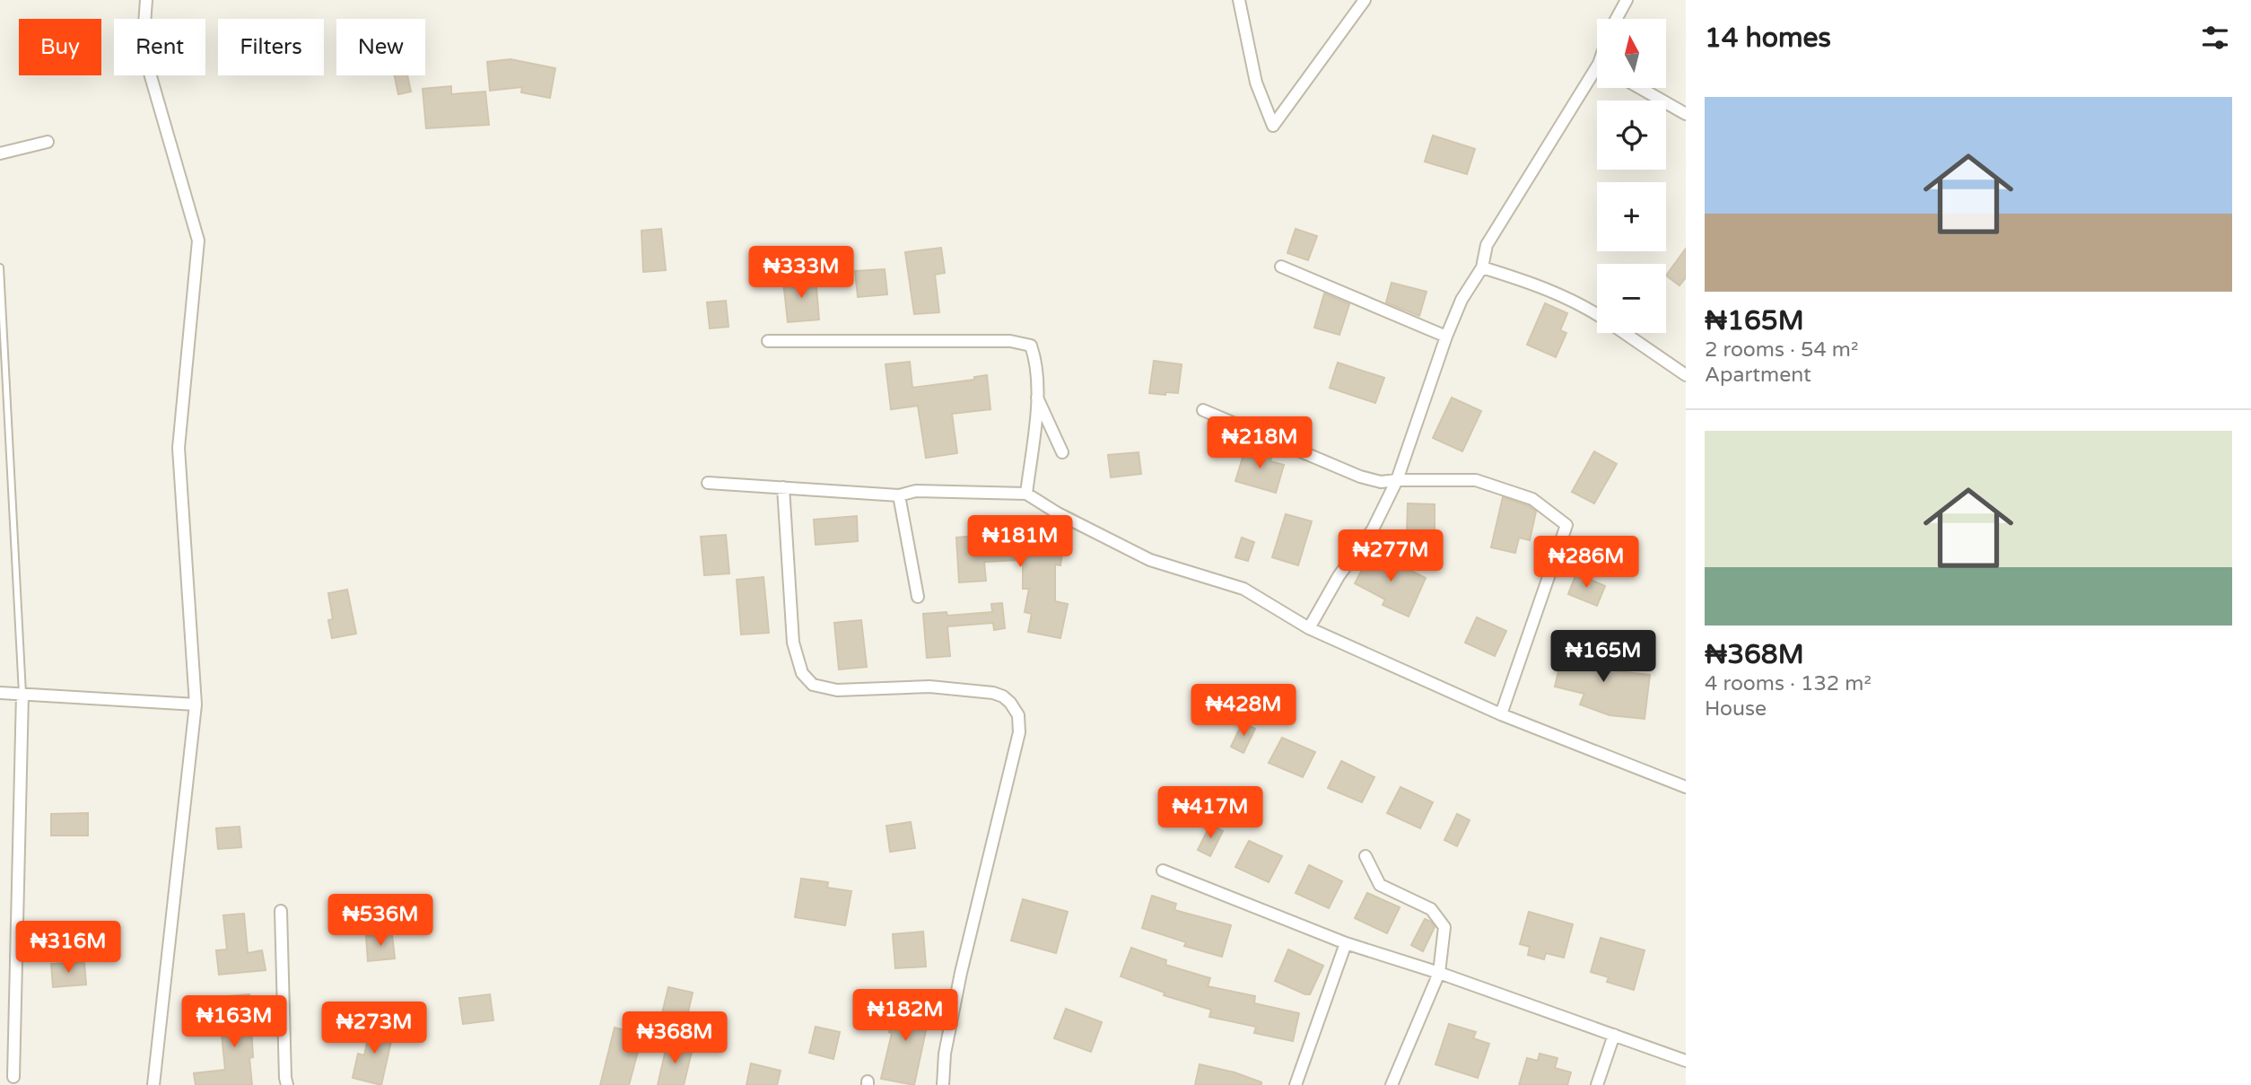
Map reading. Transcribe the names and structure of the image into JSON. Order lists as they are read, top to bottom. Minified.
{"north":"top","page":{"heading":"14 homes","map_buttons":["+","−"],"chip":["Buy","Rent","Filters","New"],"list":[{"name":"₦165M","note":"2 rooms · 54 m² · Apartment"},{"name":"₦368M","note":"4 rooms · 132 m² · House"}],"price":["₦333M","₦218M","₦181M","₦277M","₦286M","₦165M","₦428M","₦417M","₦536M","₦316M","₦182M","₦163M","₦273M","₦368M"]}}
